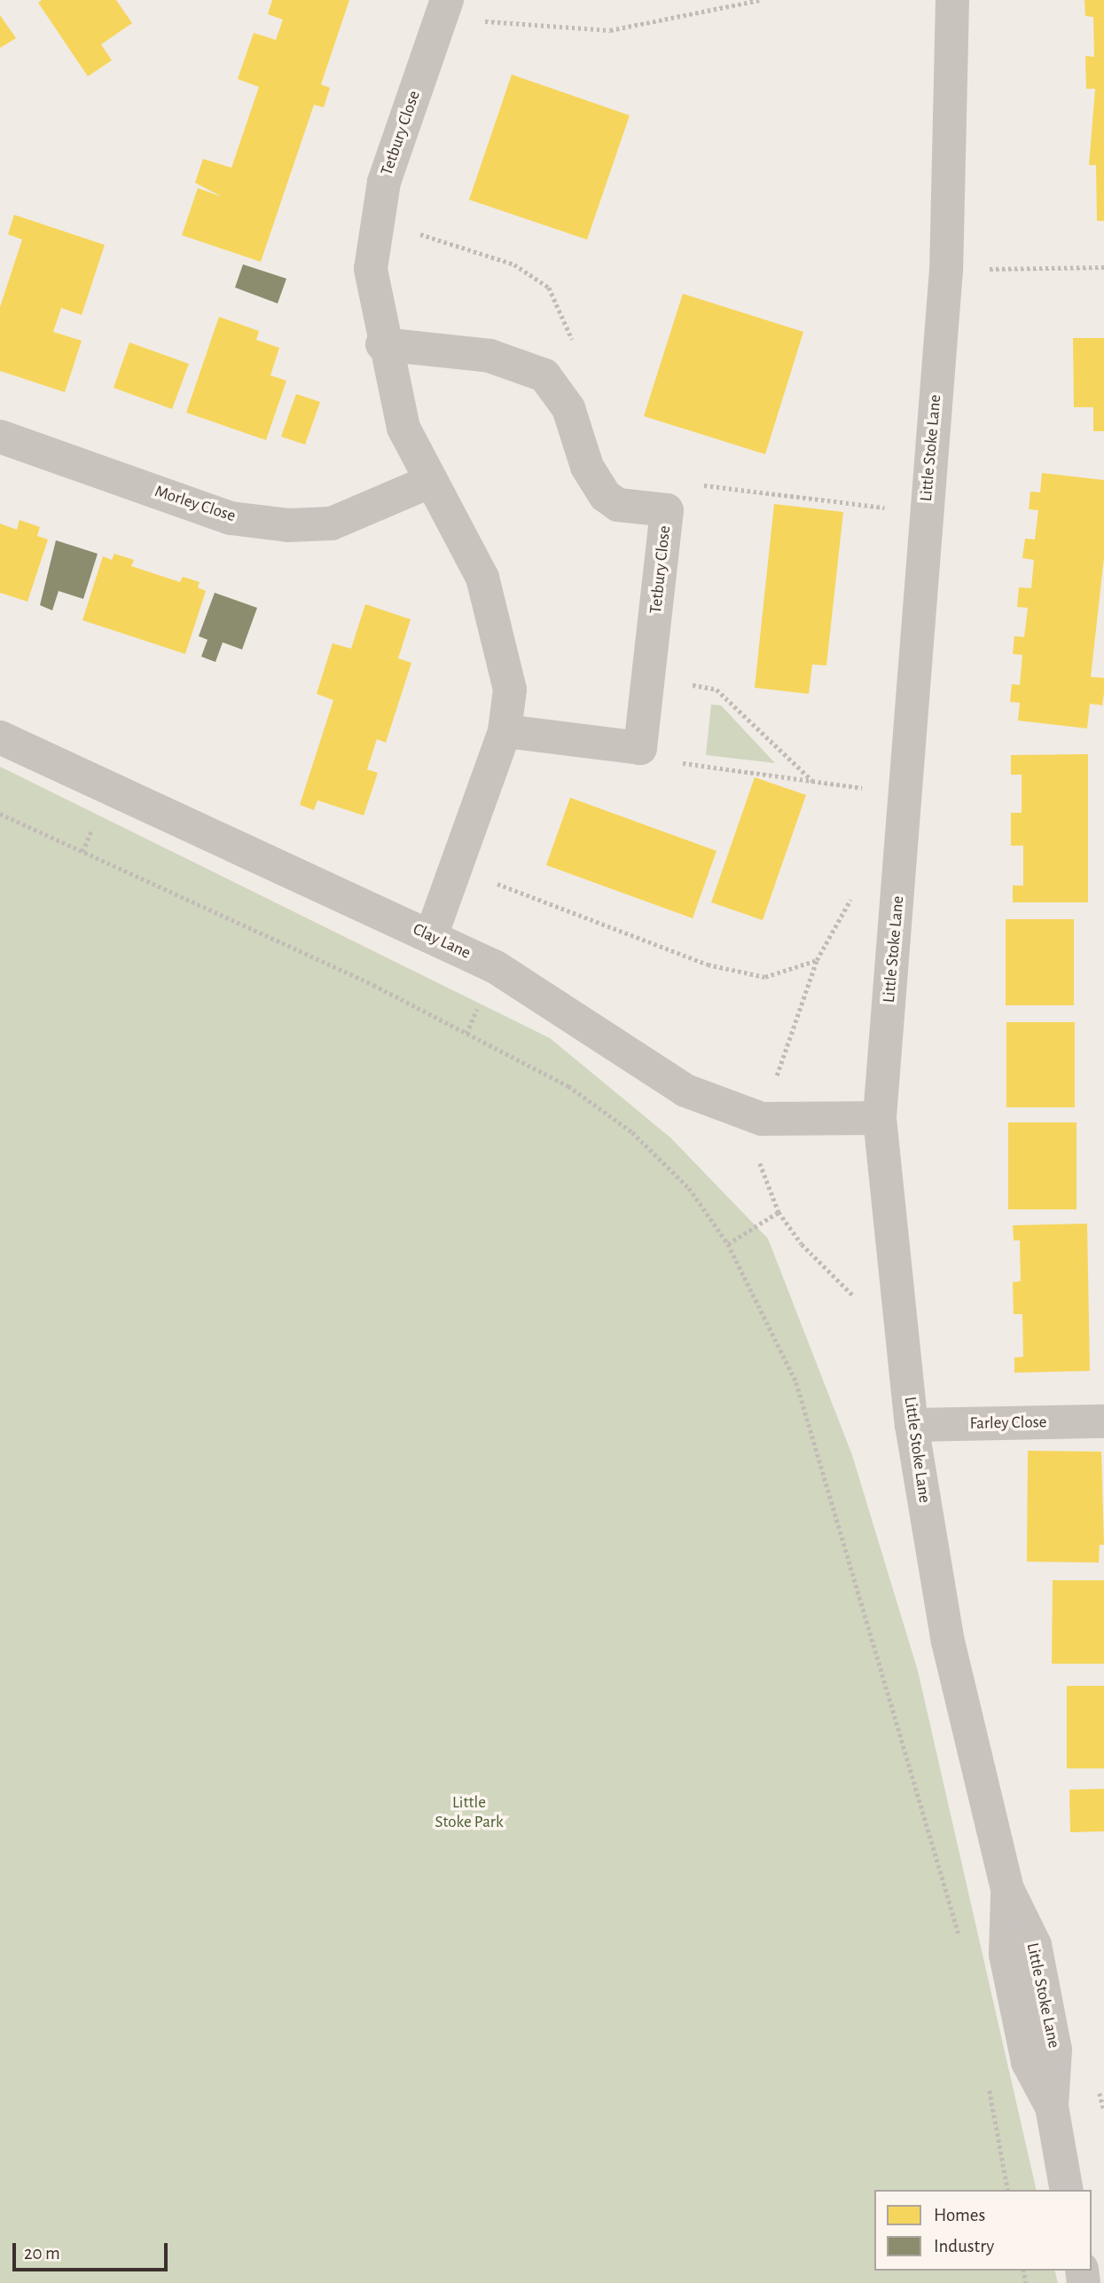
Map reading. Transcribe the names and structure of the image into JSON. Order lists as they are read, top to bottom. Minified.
{"streets":{"street":["Tetbury Close","Little Stoke Lane","Morley Close","Clay Lane","Farley Close"]},"crossings":[["Tetbury Close","Morley Close"],["Tetbury Close","Clay Lane"],["Little Stoke Lane","Clay Lane"],["Little Stoke Lane","Farley Close"]],"parks":["Little Stoke Park"],"legend":["Homes","Industry"],"scale_bar":"20 m"}
